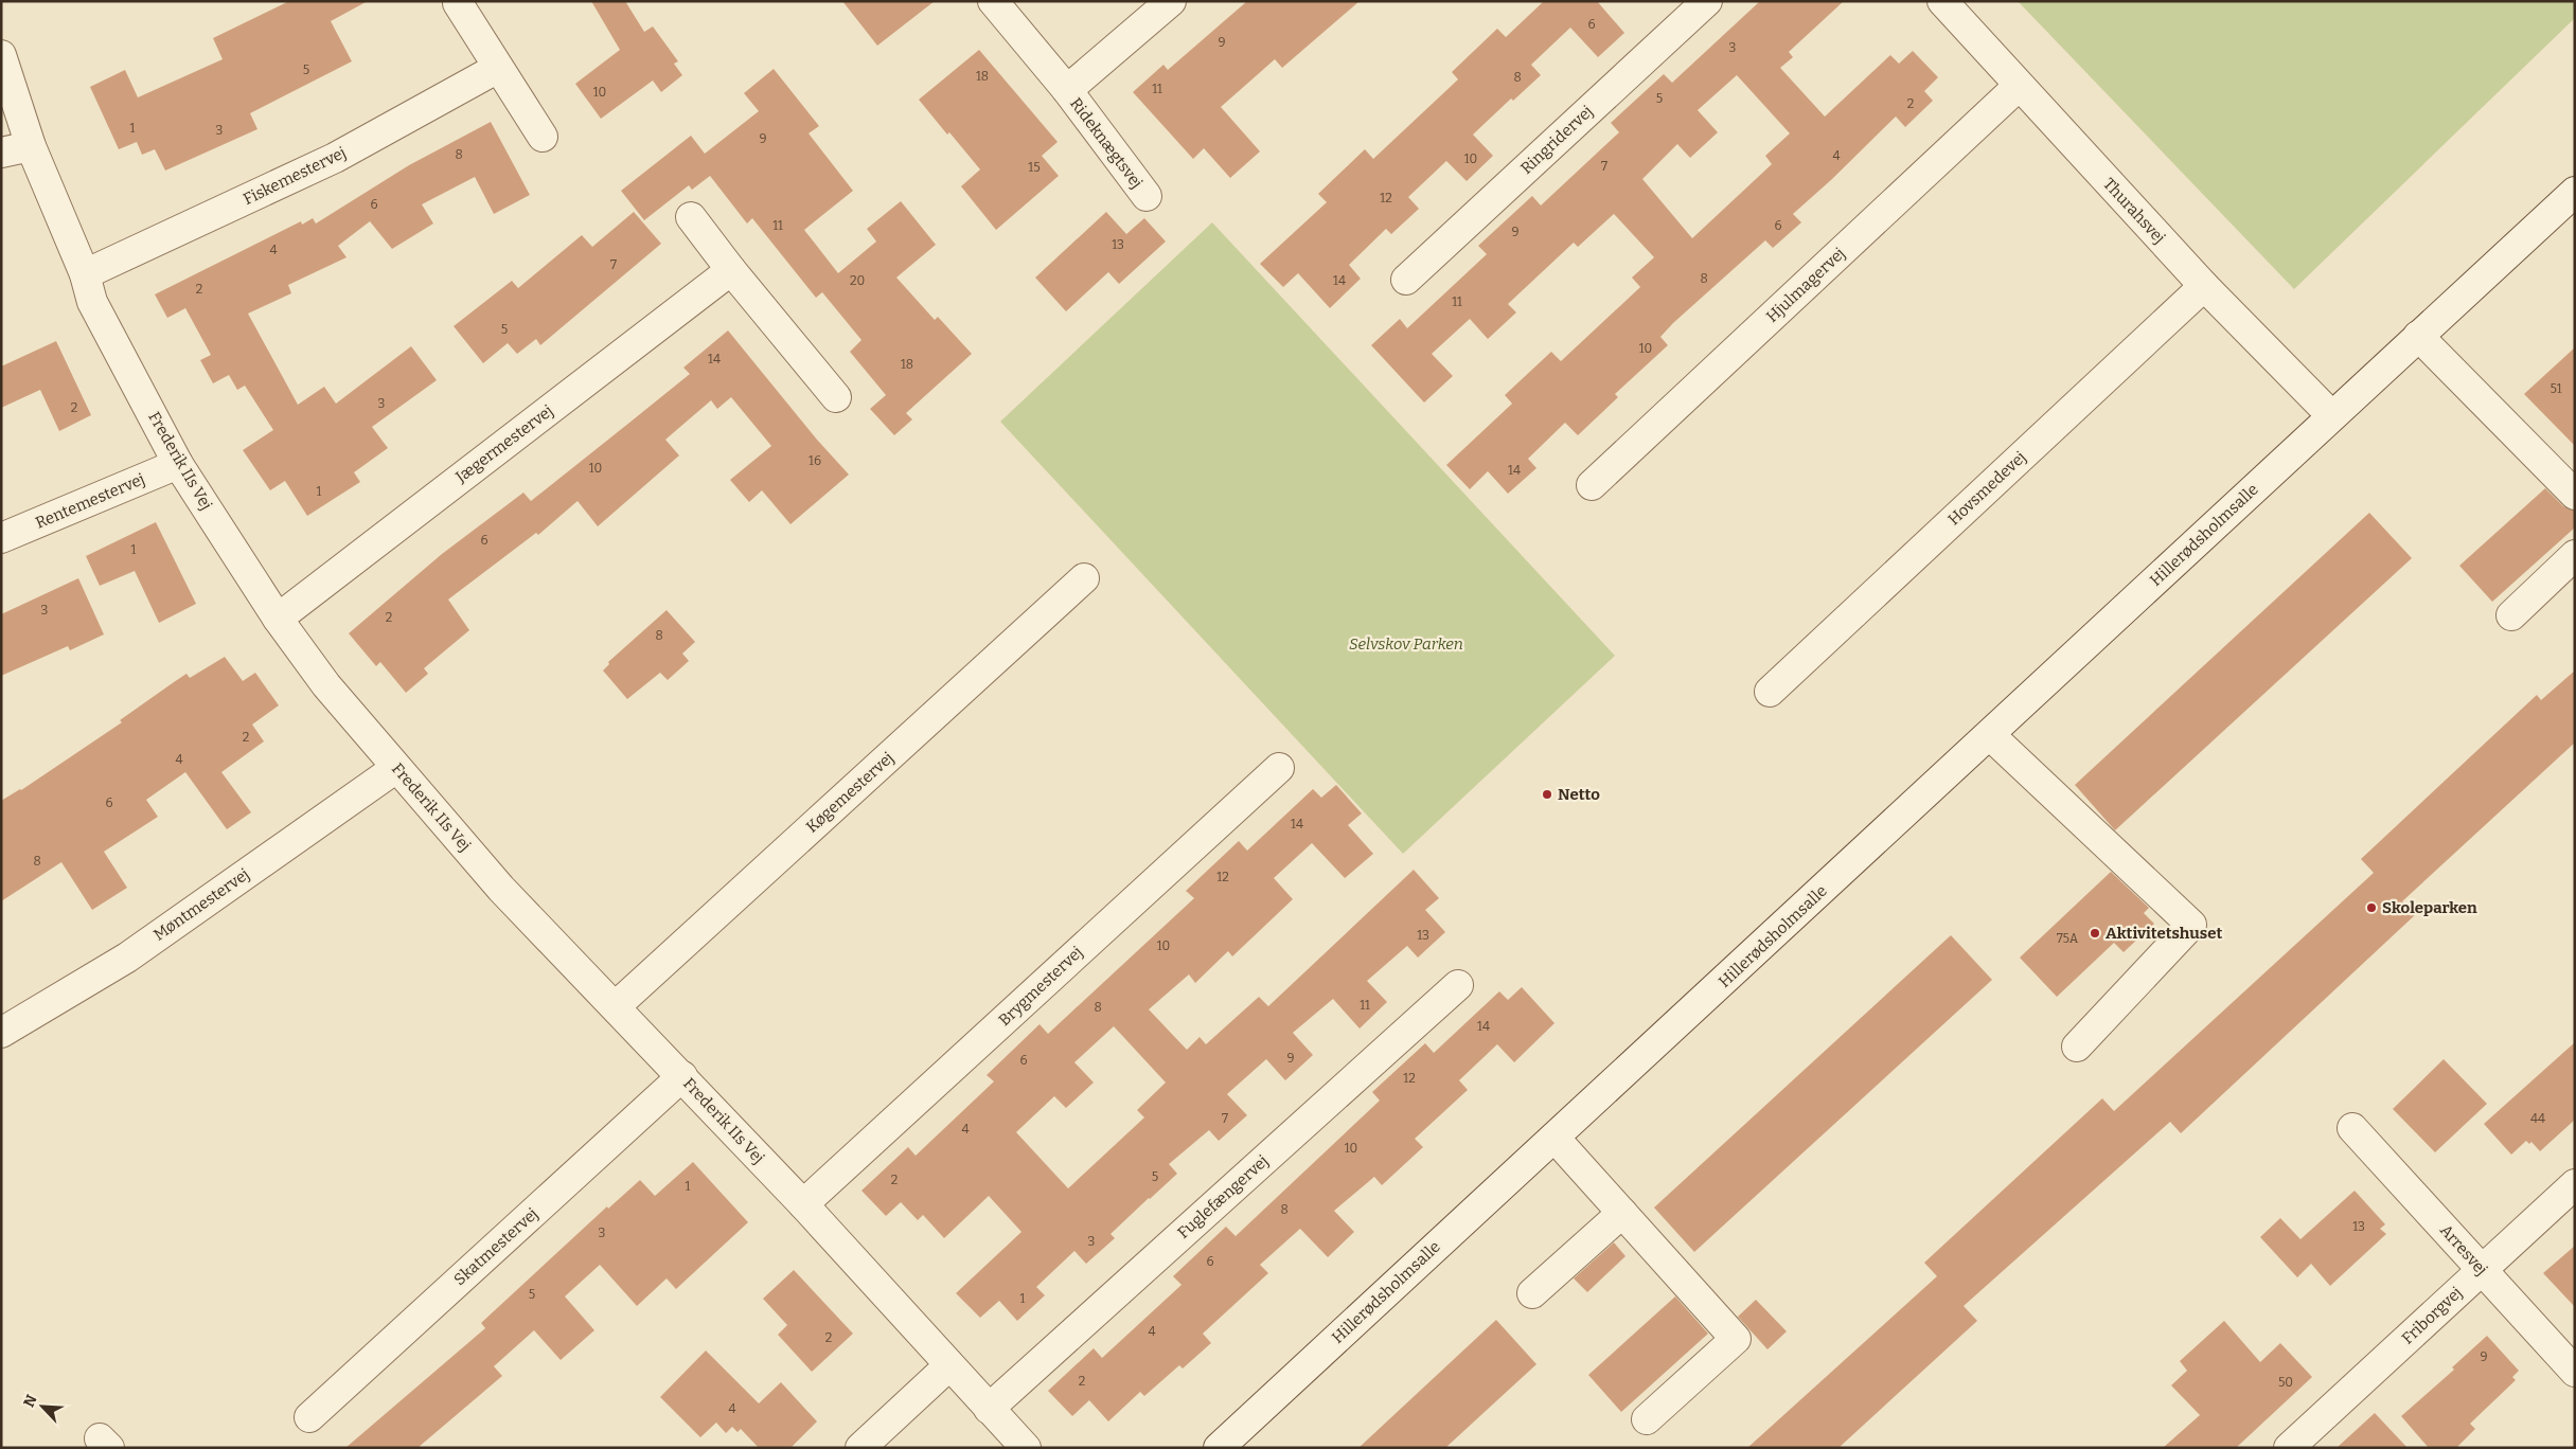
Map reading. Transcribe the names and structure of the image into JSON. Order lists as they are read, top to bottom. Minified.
{"streets":{"street":["Ringridervej","Rideknægtsvej","Fiskemestervej","Thurahsvej","Hjulmagervej","Jægermestervej","Frederik IIs Vej","Hovsmedevej","Rentemestervej","Hillerødsholmsalle","Køgemestervej","Møntmestervej","Brygmestervej","Fuglefængervej","Skatmestervej","Arresvej","Friborgvej"]},"crossings":[["Fiskemestervej","Frederik IIs Vej"],["Thurahsvej","Hjulmagervej"],["Thurahsvej","Hovsmedevej"],["Thurahsvej","Hillerødsholmsalle"],["Jægermestervej","Frederik IIs Vej"],["Frederik IIs Vej","Rentemestervej"],["Frederik IIs Vej","Køgemestervej"],["Frederik IIs Vej","Møntmestervej"],["Frederik IIs Vej","Brygmestervej"],["Frederik IIs Vej","Fuglefængervej"],["Frederik IIs Vej","Skatmestervej"],["Arresvej","Friborgvej"]],"parks":["Selvskov Parken"],"places":["Netto","Skoleparken","Aktivitetshuset"],"house_numbers":["6","9","3","5","18","8","11","10","5","2","1","3","9","8","4","10","7","15","12","6","11","6","9","13","4","7","8","20","14","2","11","5","10","14","18","51","3","2","16","10","14","1","6","1","3","2","8","2","4","6","14","8","12","13","75A","10","11","8","14","9","6","12","7","44","4","10","5","2","1","8","13","3","3","6","5","1","4","2","9","2","50","4"],"north":"top left"}
